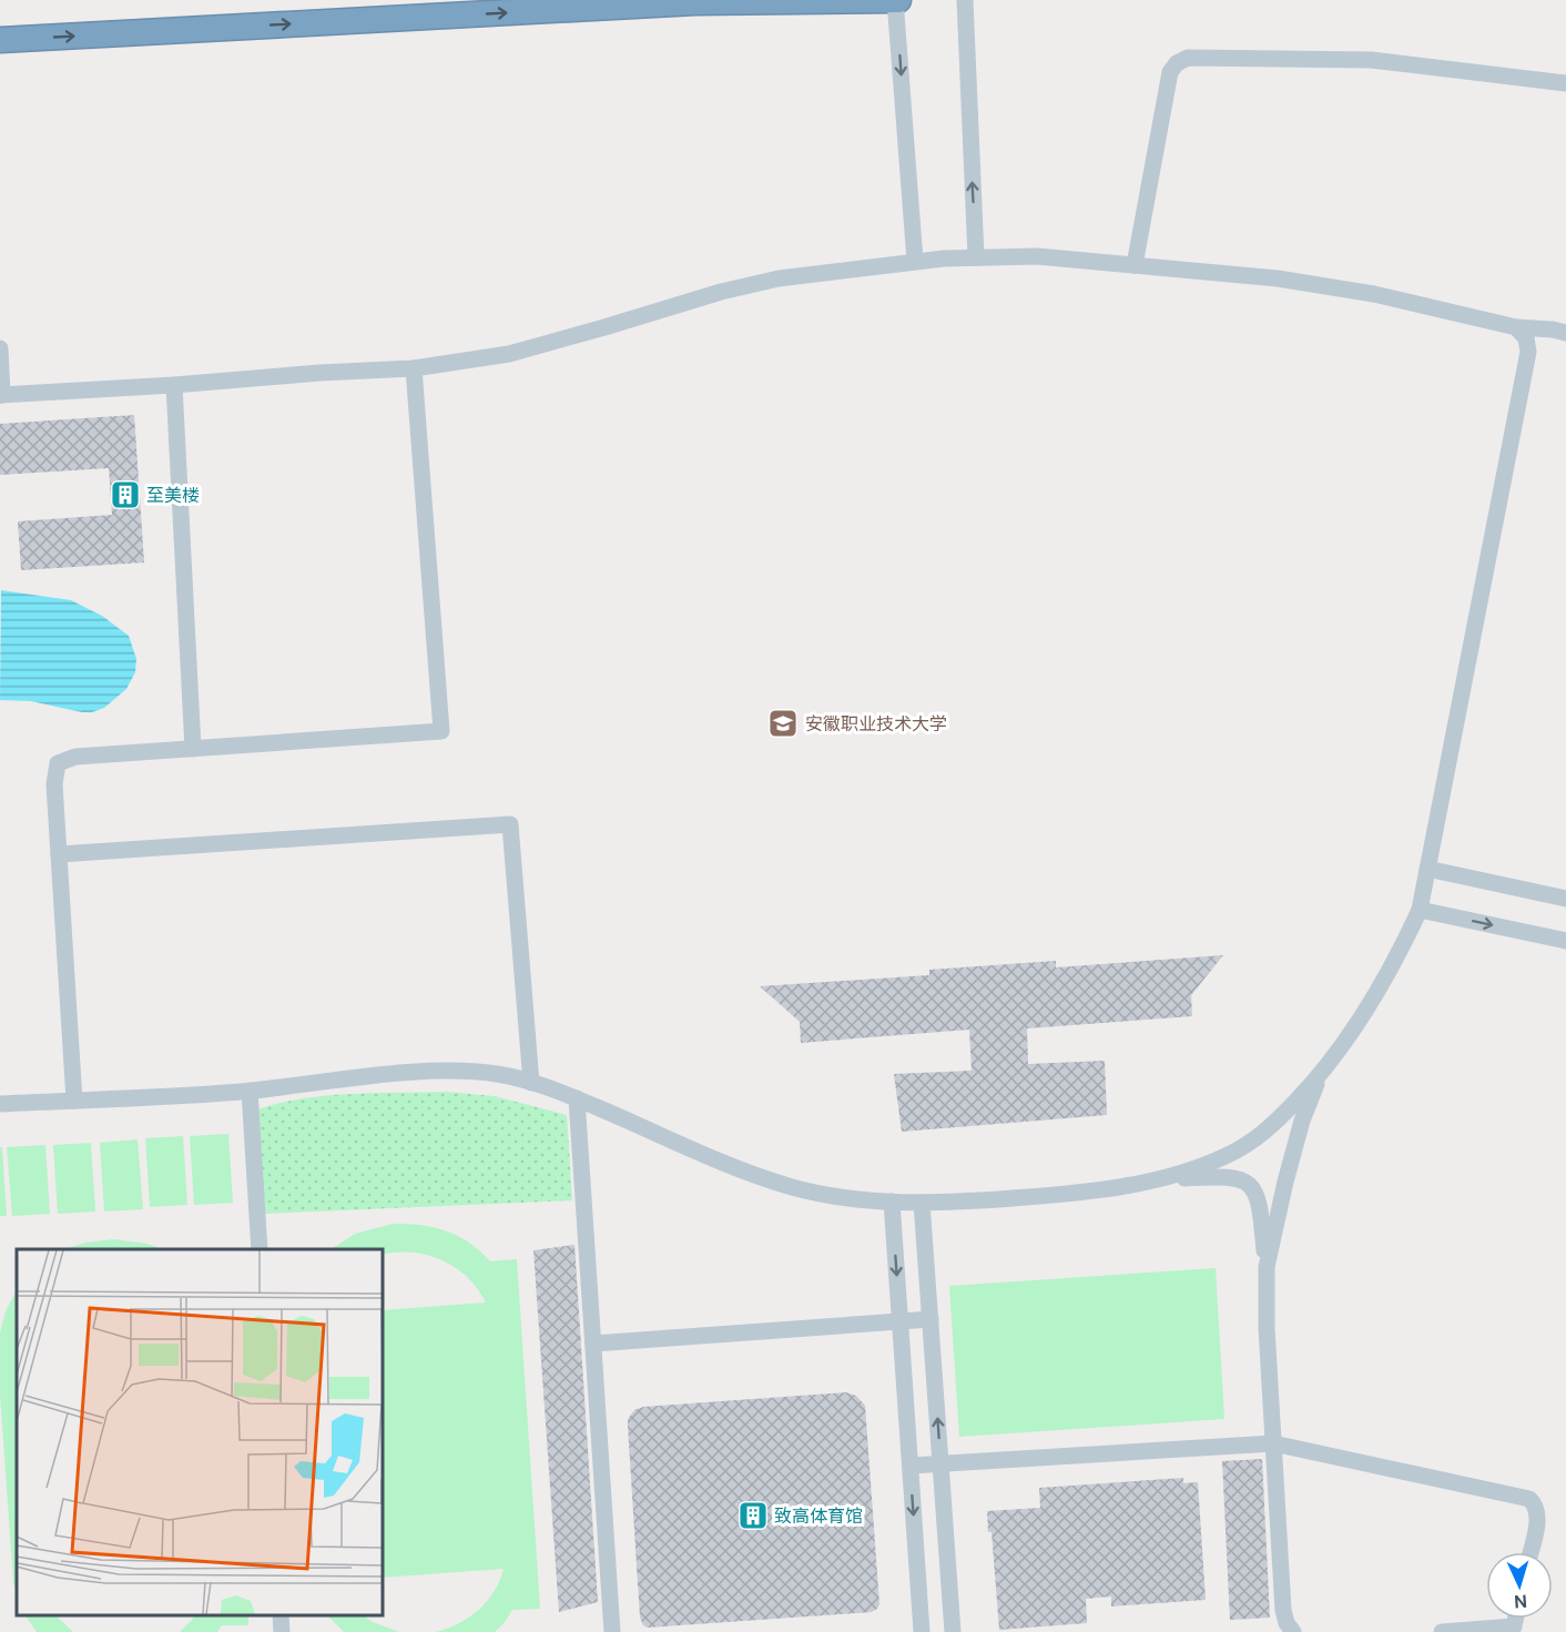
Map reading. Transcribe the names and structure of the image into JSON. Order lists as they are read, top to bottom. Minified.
{"places":{"building":["至美楼","致高体育馆"],"school or university":["安徽职业技术大学"]},"north":"bottom"}
